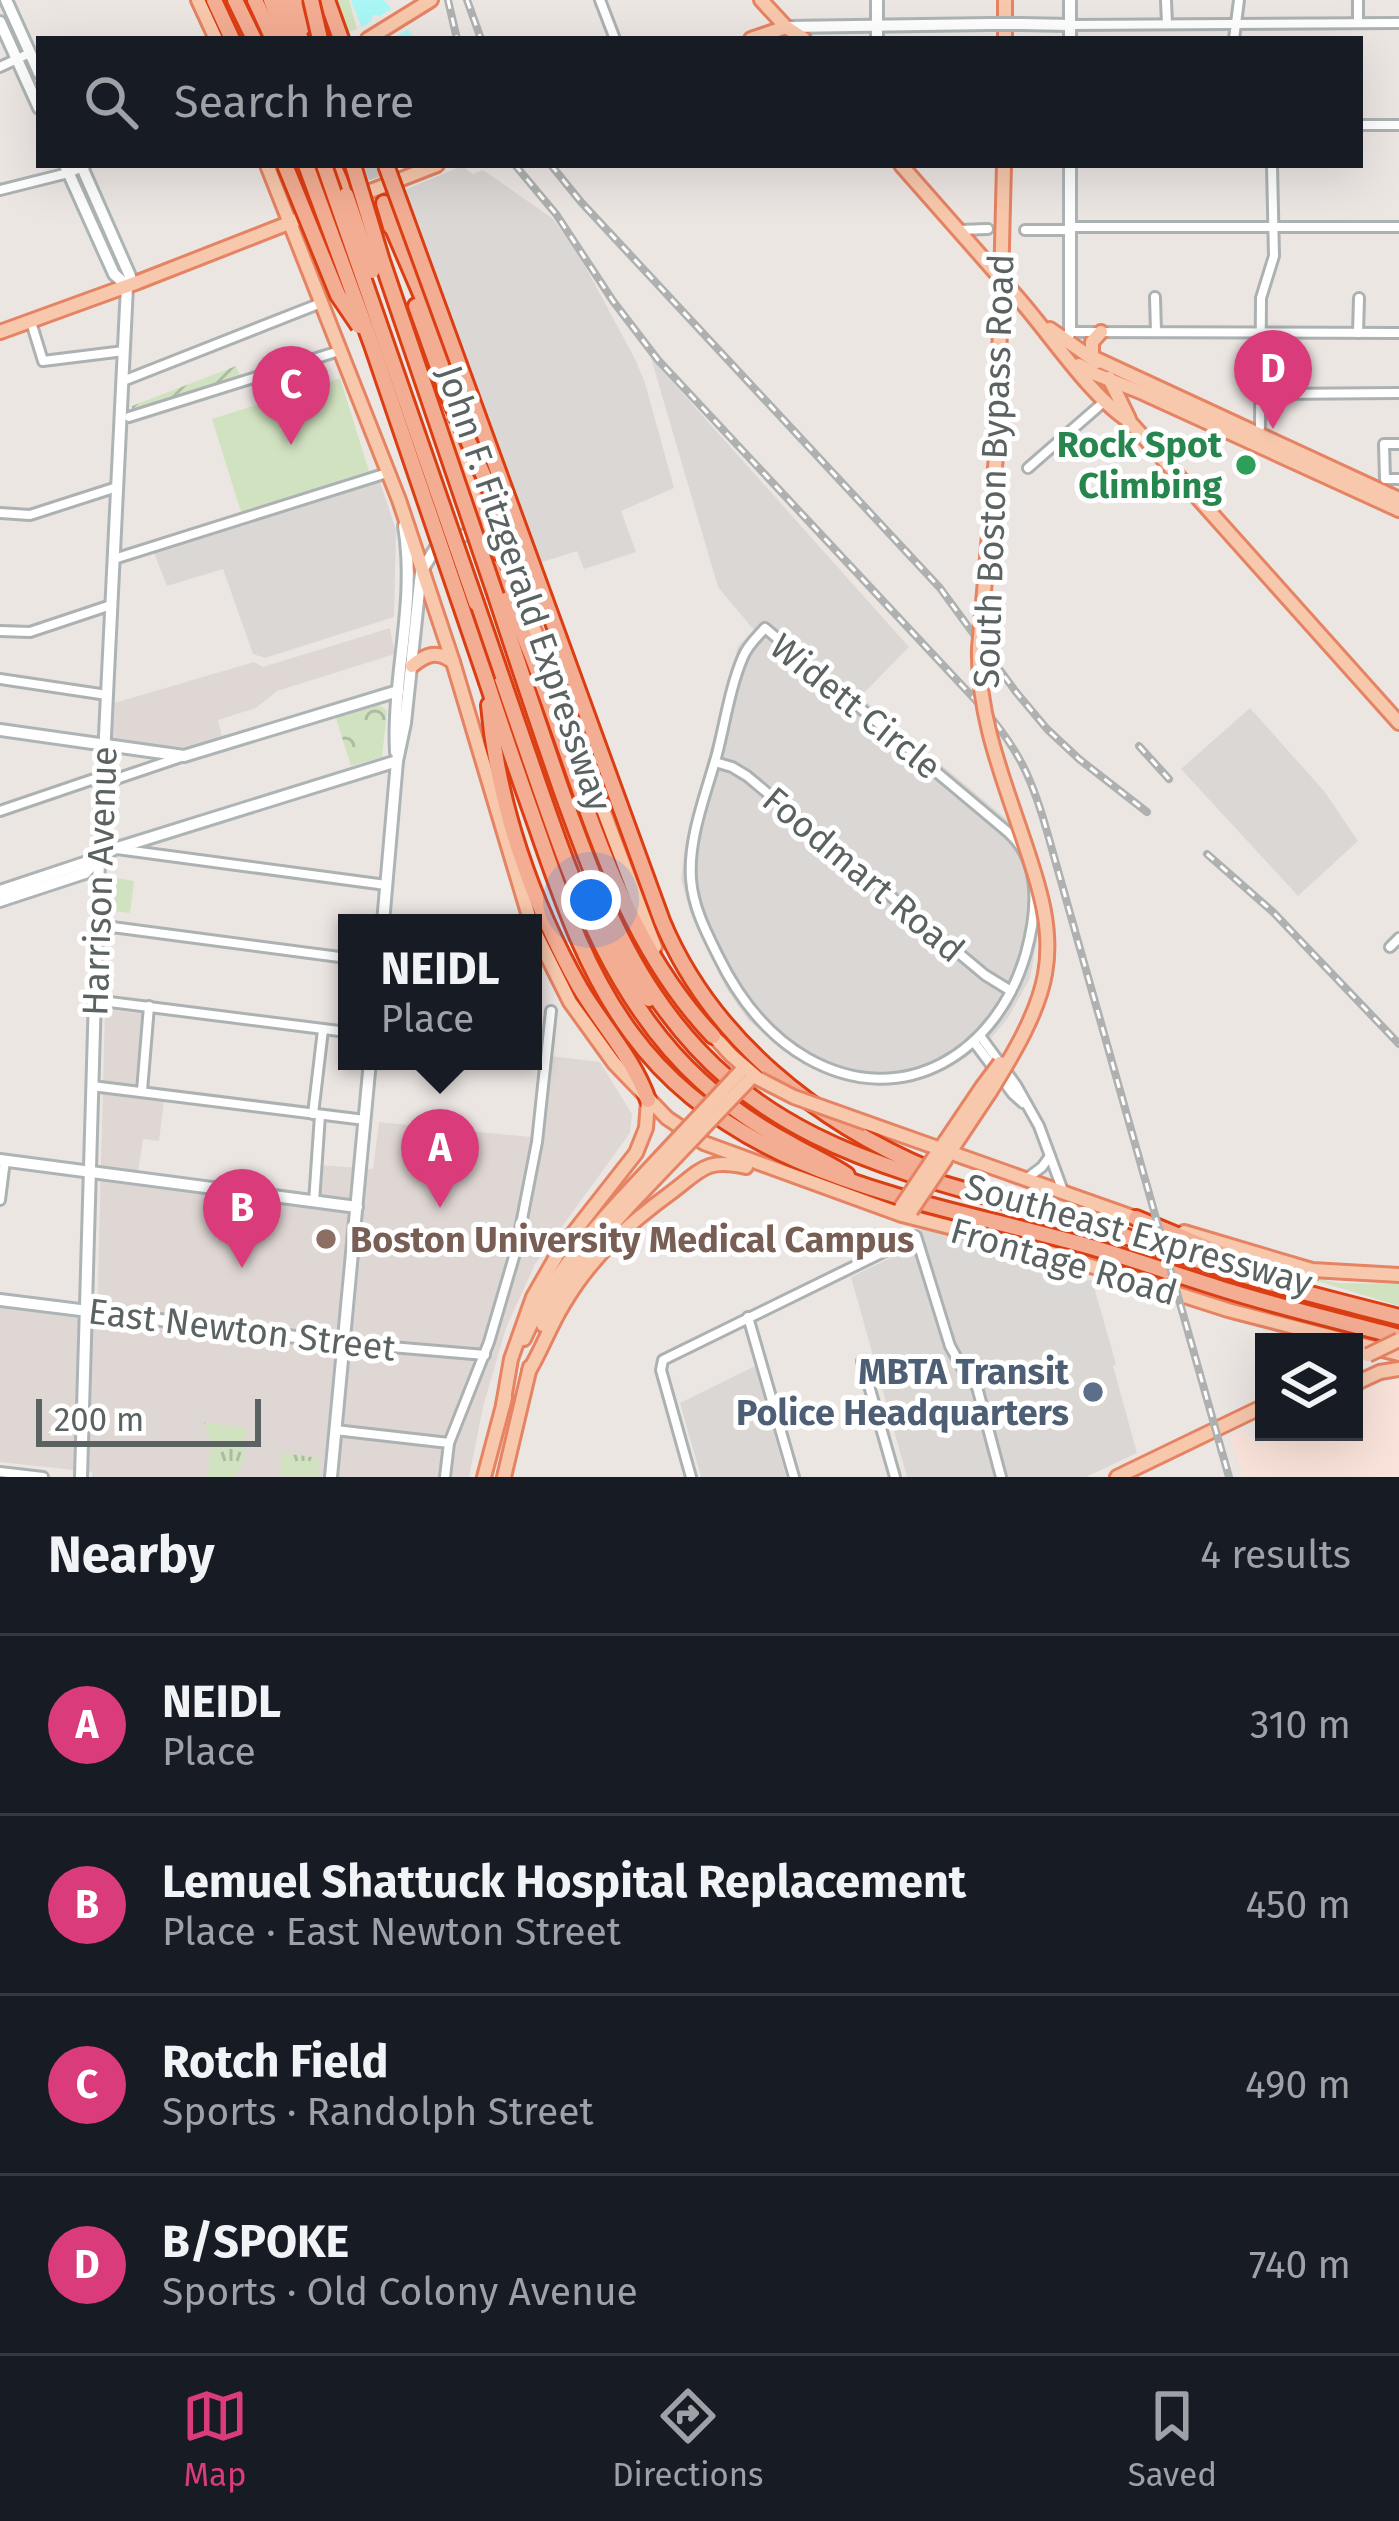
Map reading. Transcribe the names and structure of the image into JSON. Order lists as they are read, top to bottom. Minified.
{"streets":{"highway":["John F. Fitzgerald Expressway","Southeast Expressway"],"main road":["South Boston Bypass Road","Harrison Avenue","Frontage Road","East Newton Street"],"street":["Widett Circle","Foodmart Road"]},"crossings":[["South Boston Bypass Road","Frontage Road"],["John F. Fitzgerald Expressway","Southeast Expressway"],["John F. Fitzgerald Expressway","Frontage Road"],["Widett Circle","Foodmart Road"],["Harrison Avenue","East Newton Street"]],"places":["Rock Spot Climbing","Boston University Medical Campus","MBTA Transit Police Headquarters"],"scale_bar":"200 m","page":{"search":"Search here","pins":["D","C","A","B"],"popup":["NEIDL","Place"],"scale":"200 m","heading":["Nearby","4 results"],"list":[{"mark":"A","name":"NEIDL","note":"Place","value":"310 m"},{"mark":"B","name":"Lemuel Shattuck Hospital Replacement","note":"Place · East Newton Street","value":"450 m"},{"mark":"C","name":"Rotch Field","note":"Sports · Randolph Street","value":"490 m"},{"mark":"D","name":"B/SPOKE","note":"Sports · Old Colony Avenue","value":"740 m"}],"nav":["Map","Directions","Saved"]}}
